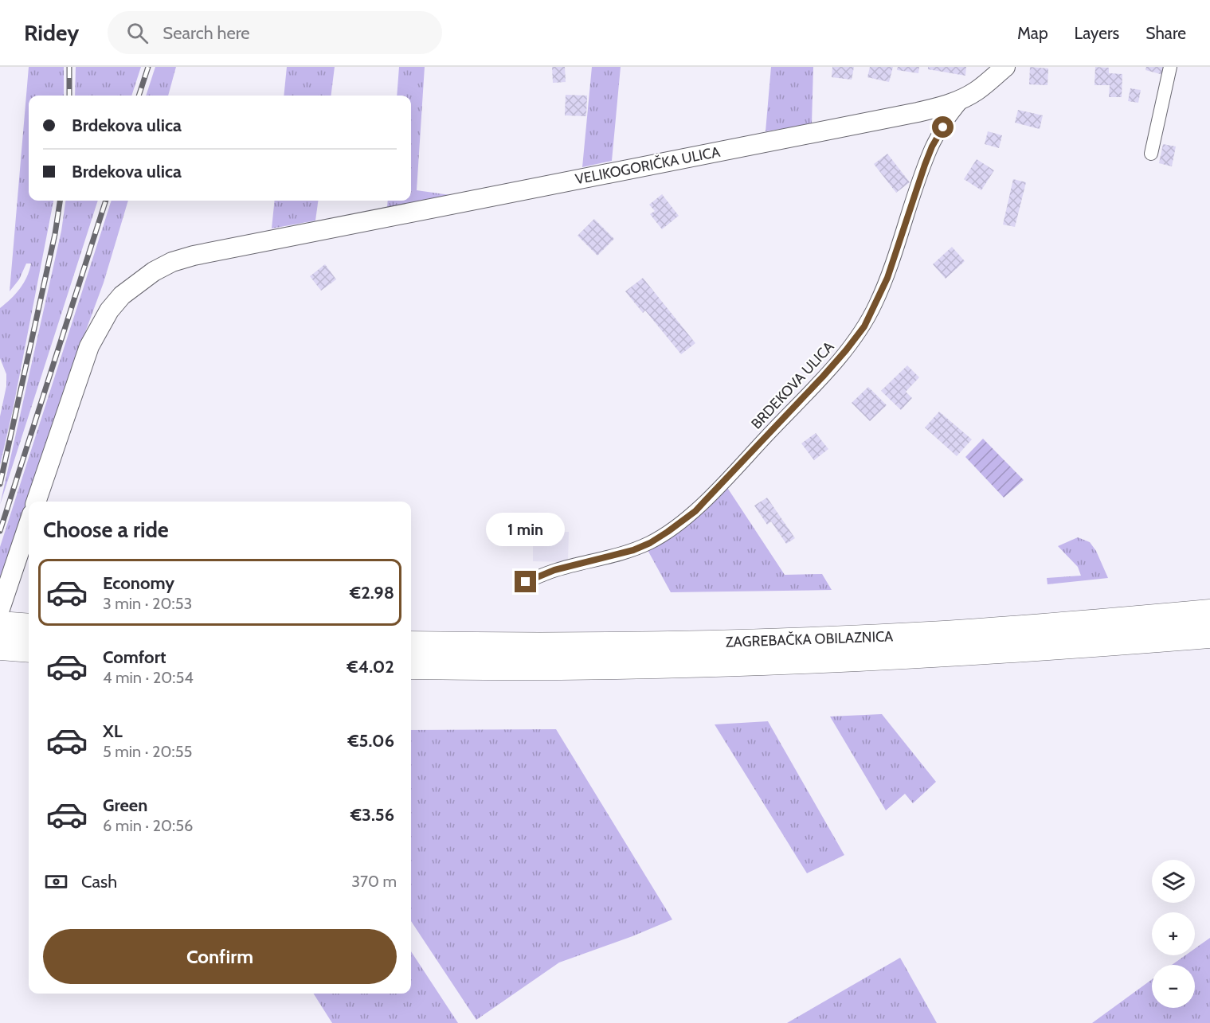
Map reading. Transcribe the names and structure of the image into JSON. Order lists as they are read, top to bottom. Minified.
{"streets":{"highway":["ZAGREBAČKA OBILAZNICA"],"street":["VELIKOGORIČKA ULICA","BRDEKOVA ULICA"]},"crossings":[["VELIKOGORIČKA ULICA","BRDEKOVA ULICA"]],"page":{"header":"Ridey","search":"Search here","nav":["Map","Layers","Share"],"banner":["Brdekova ulica","Brdekova ulica"],"heading":"Choose a ride","bubble":"1 min","list":[{"name":"Economy","note":"3 min · 20:53","value":"€2.98"},{"name":"Comfort","note":"4 min · 20:54","value":"€4.02"},{"name":"XL","note":"5 min · 20:55","value":"€5.06"},{"name":"Green","note":"6 min · 20:56","value":"€3.56"}],"pay":["Cash","370 m"],"map_buttons":["+","−"],"buttons":"Confirm"}}
